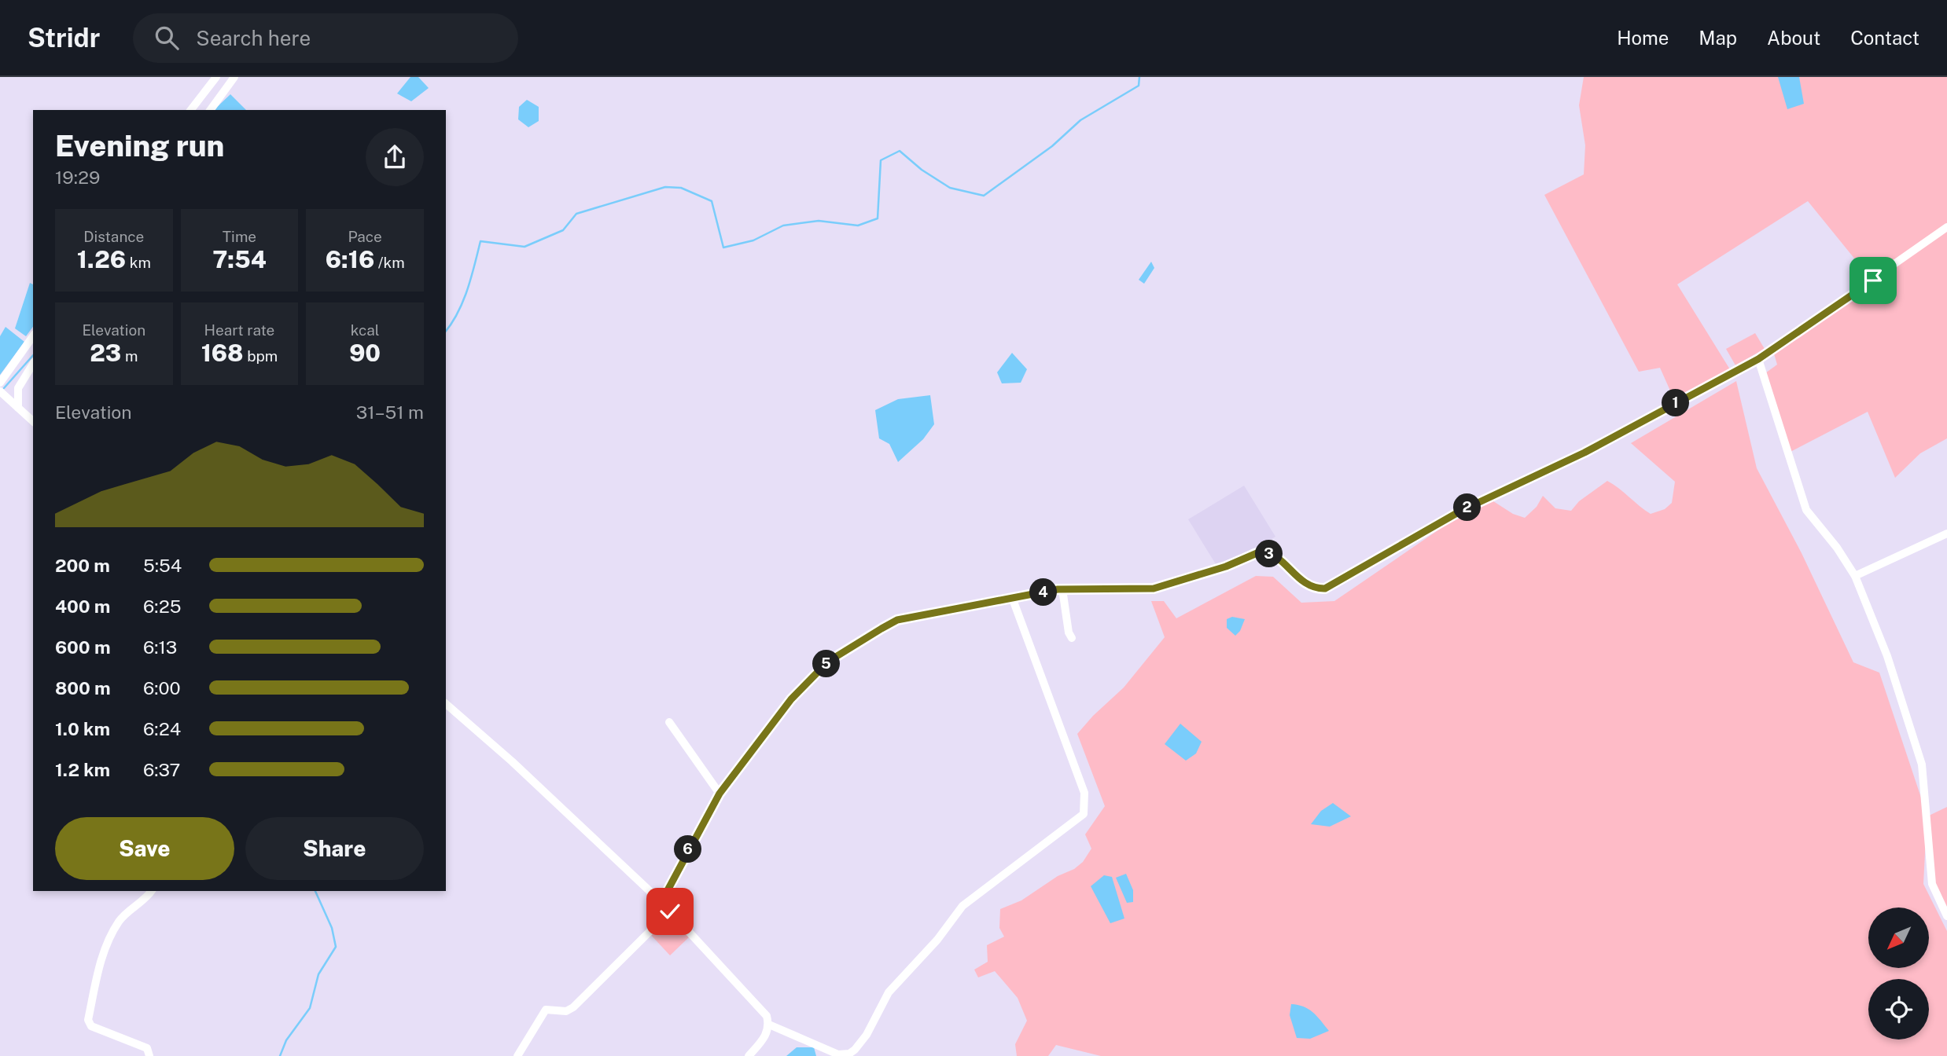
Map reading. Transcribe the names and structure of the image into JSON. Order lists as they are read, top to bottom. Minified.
{"north":"bottom left","page":{"header":"Stridr","search":"Search here","nav":["Home","Map","About","Contact"],"heading":["Evening run","19:29"],"stats":[["Distance","1.26 km"],["Time","7:54"],["Pace","6:16 /km"],["Elevation","23 m"],["Heart rate","168 bpm"],["kcal","90"]],"pins":["1","2","3","4","5","6"],"chart":["Elevation","31–51 m"],"list":[{"name":"200 m","note":"5:54"},{"name":"400 m","note":"6:25"},{"name":"600 m","note":"6:13"},{"name":"800 m","note":"6:00"},{"name":"1.0 km","note":"6:24"},{"name":"1.2 km","note":"6:37"}],"buttons":["Save","Share"]}}
